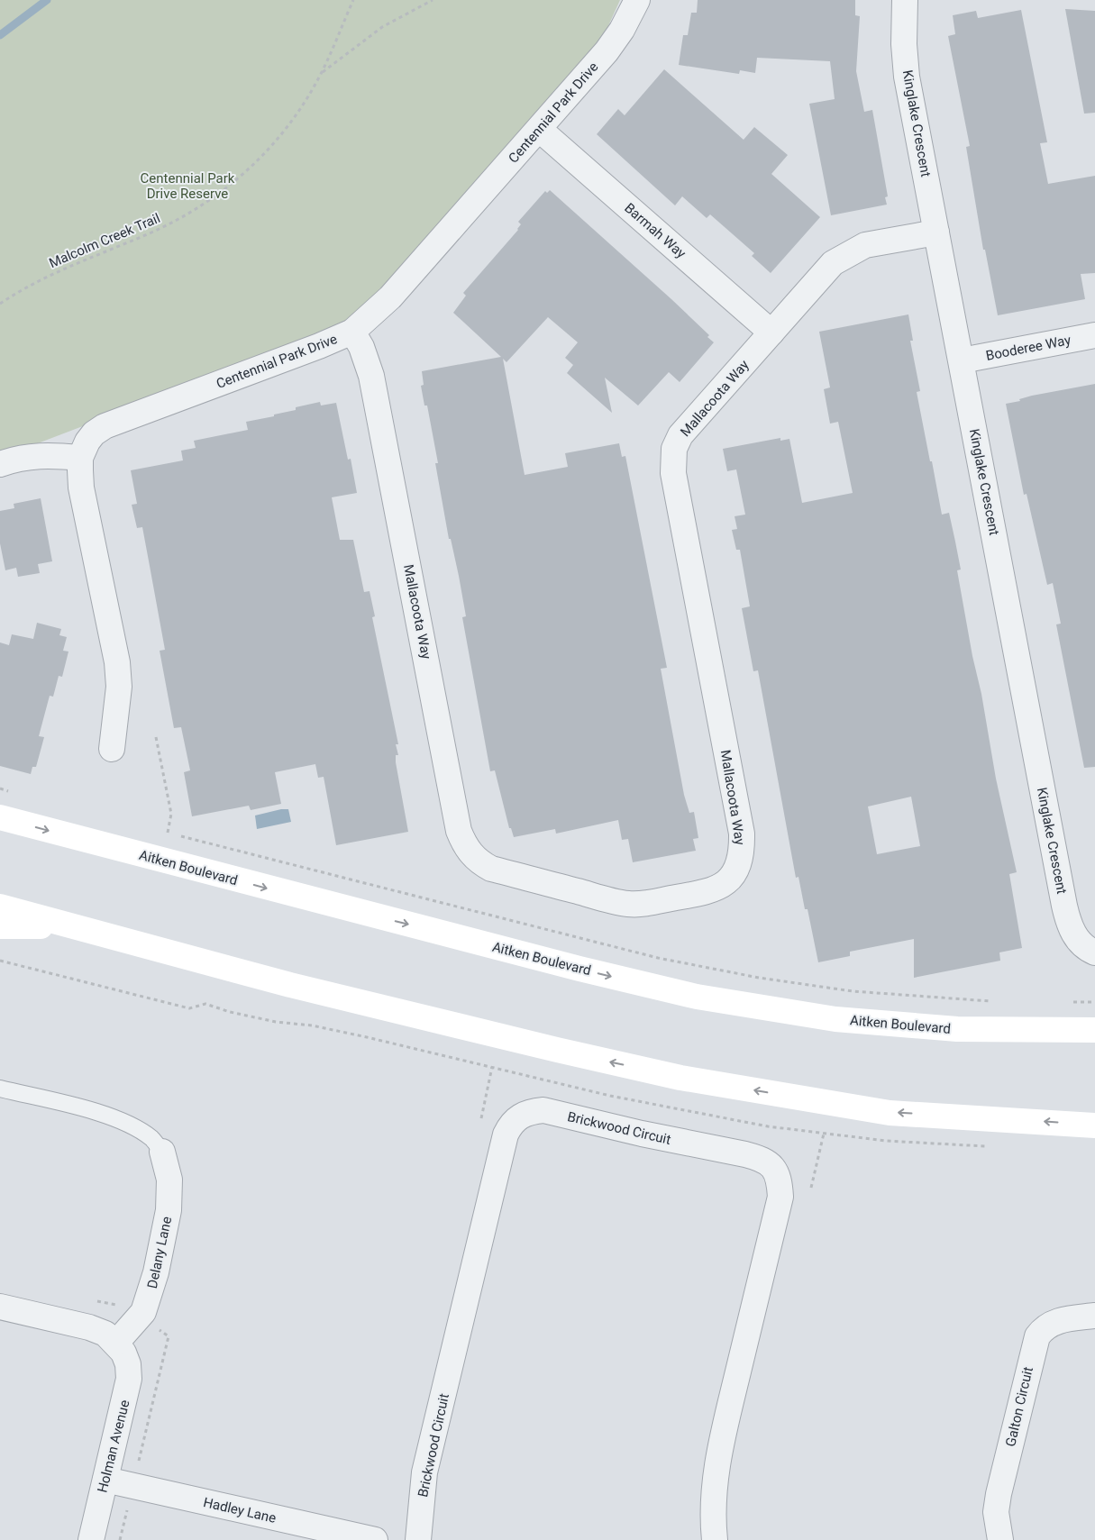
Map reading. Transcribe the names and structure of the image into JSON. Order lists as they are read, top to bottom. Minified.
{"streets":{"main road":["Aitken Boulevard"],"street":["Centennial Park Drive","Kinglake Crescent","Barmah Way","Booderee Way","Mallacoota Way","Brickwood Circuit","Delany Lane","Galton Circuit","Holman Avenue","Hadley Lane"],"path":["Malcolm Creek Trail"]},"crossings":[["Centennial Park Drive","Barmah Way"],["Centennial Park Drive","Mallacoota Way"],["Kinglake Crescent","Booderee Way"],["Kinglake Crescent","Mallacoota Way"],["Barmah Way","Mallacoota Way"],["Delany Lane","Holman Avenue"],["Holman Avenue","Hadley Lane"]],"parks":["Centennial Park Drive Reserve"]}
